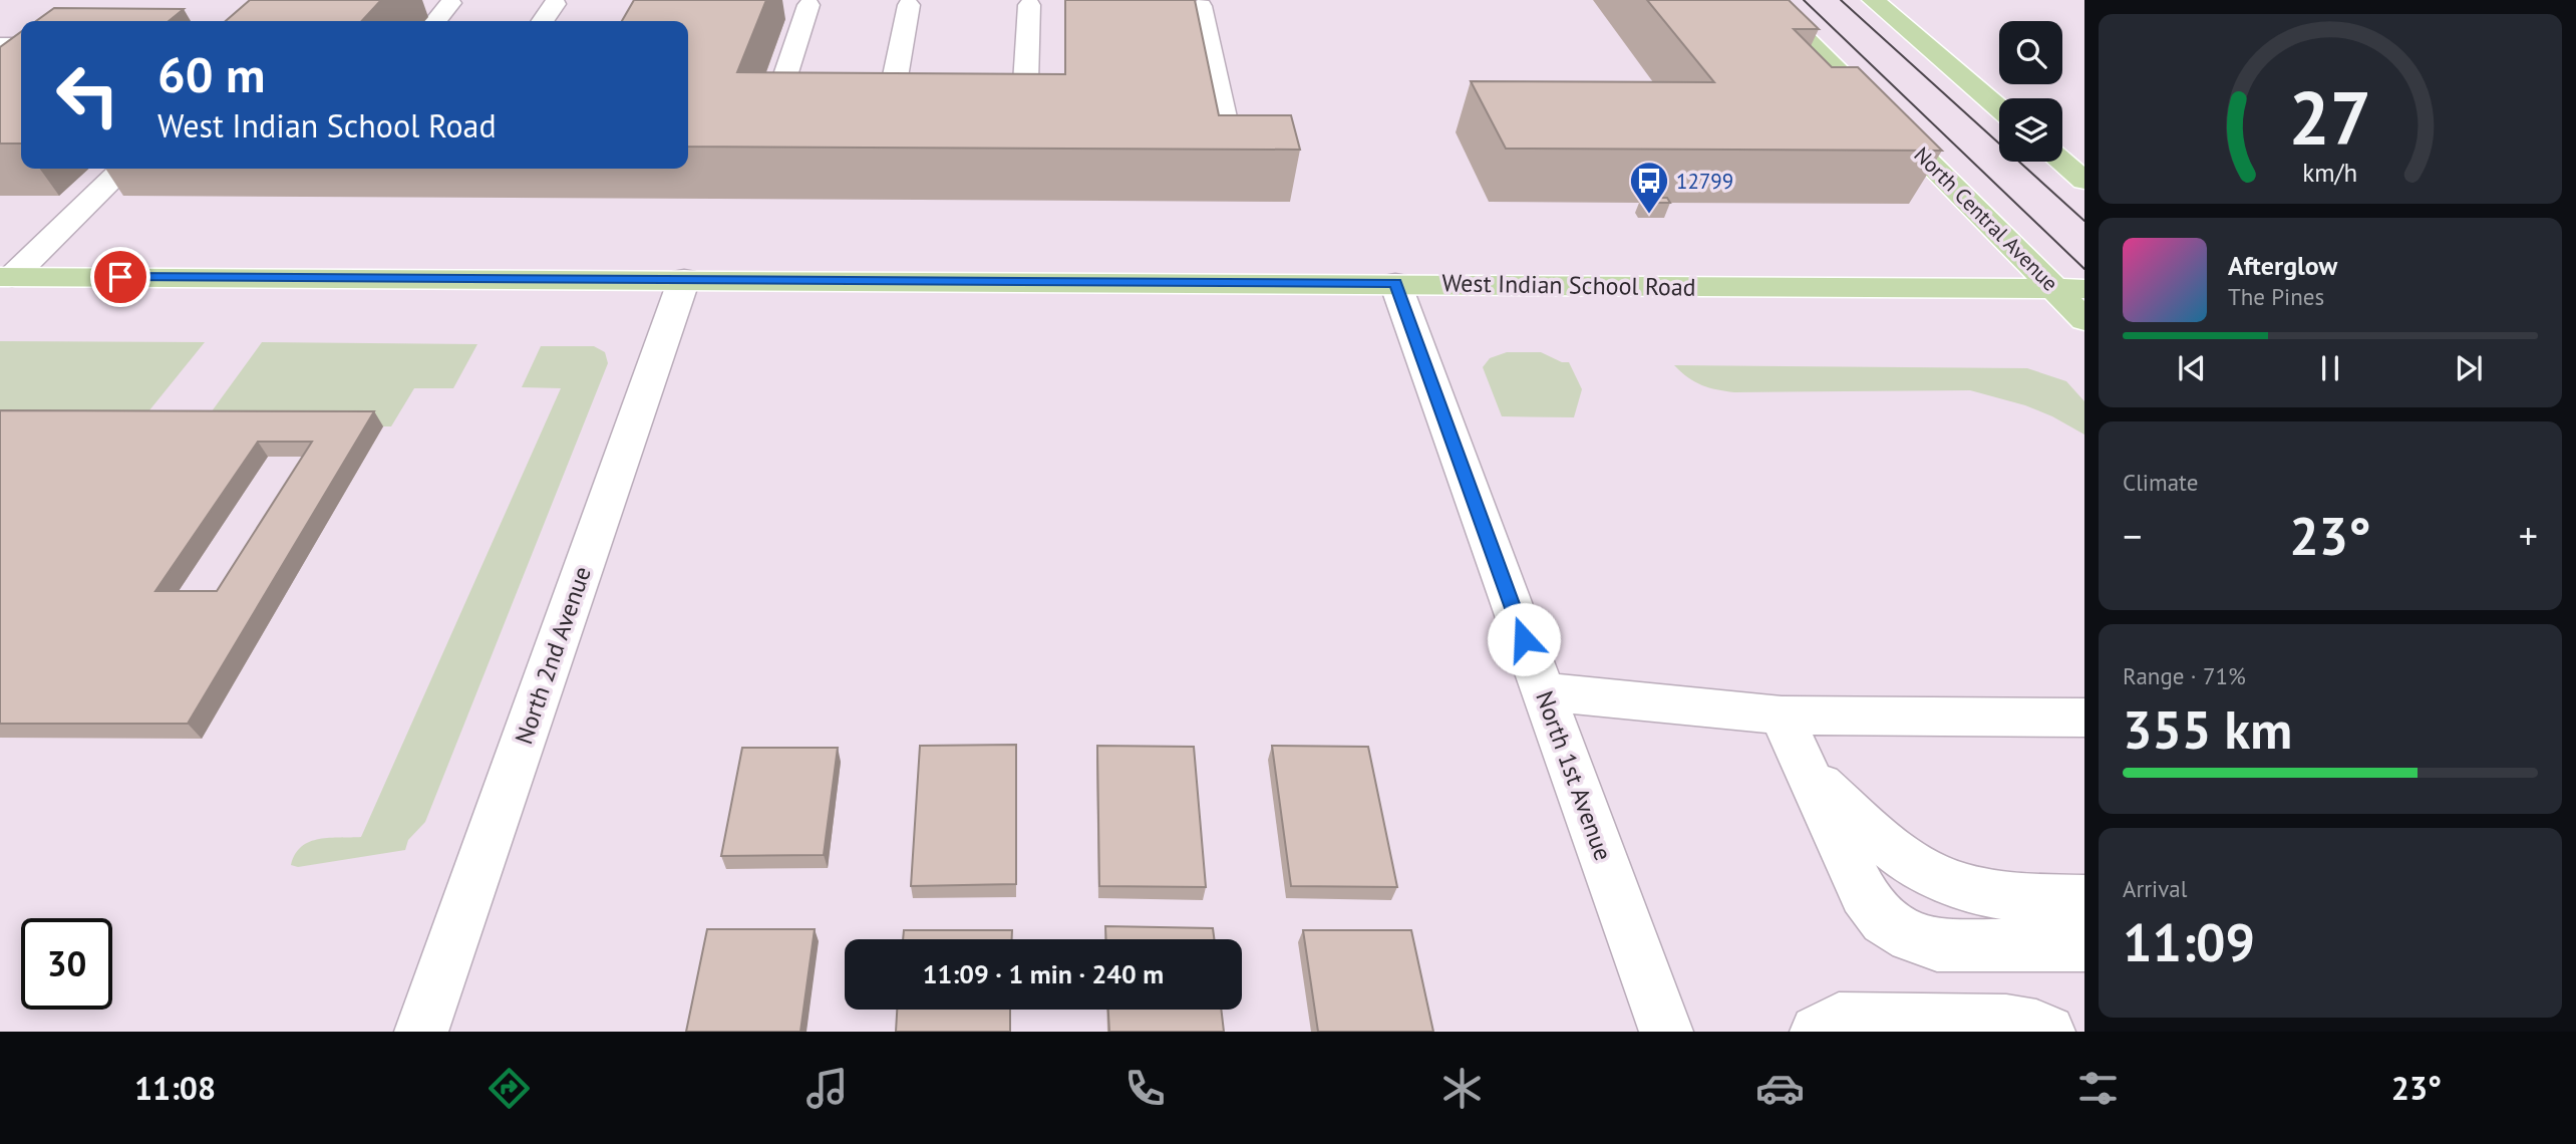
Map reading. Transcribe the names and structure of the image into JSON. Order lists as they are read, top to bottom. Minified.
{"streets":{"main road":["North Central Avenue","West Indian School Road"],"street":["North 2nd Avenue","North 1st Avenue"]},"crossings":[["North Central Avenue","West Indian School Road"],["West Indian School Road","North 2nd Avenue"],["West Indian School Road","North 1st Avenue"]],"places":{"bus stop":["12799"]},"page":{"turn":["60 m","West Indian School Road"],"song":["Afterglow","The Pines"],"tile":["Climate",["Range · 71%","355 km"],["Arrival","11:09"]],"heat":["−","23°","+"],"limit":"30","trip":"11:09 · 1 min · 240 m","tabs":["11:08","23°"],"gauge":["27","km/h"]}}
